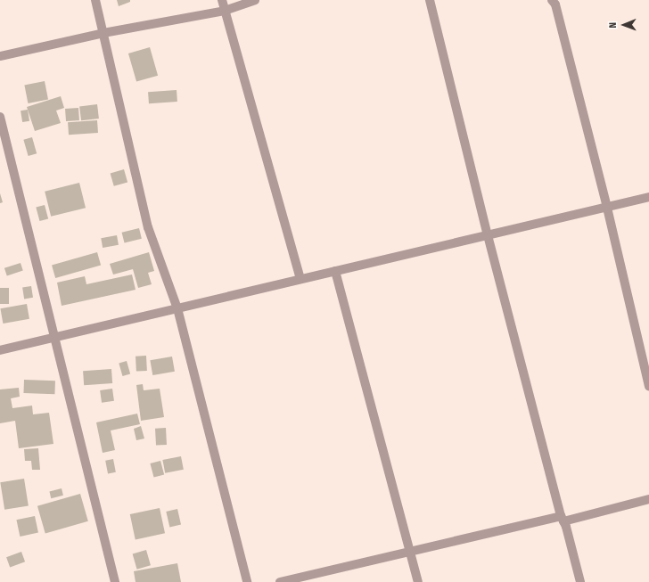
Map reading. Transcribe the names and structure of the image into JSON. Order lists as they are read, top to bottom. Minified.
{"north":"left"}
